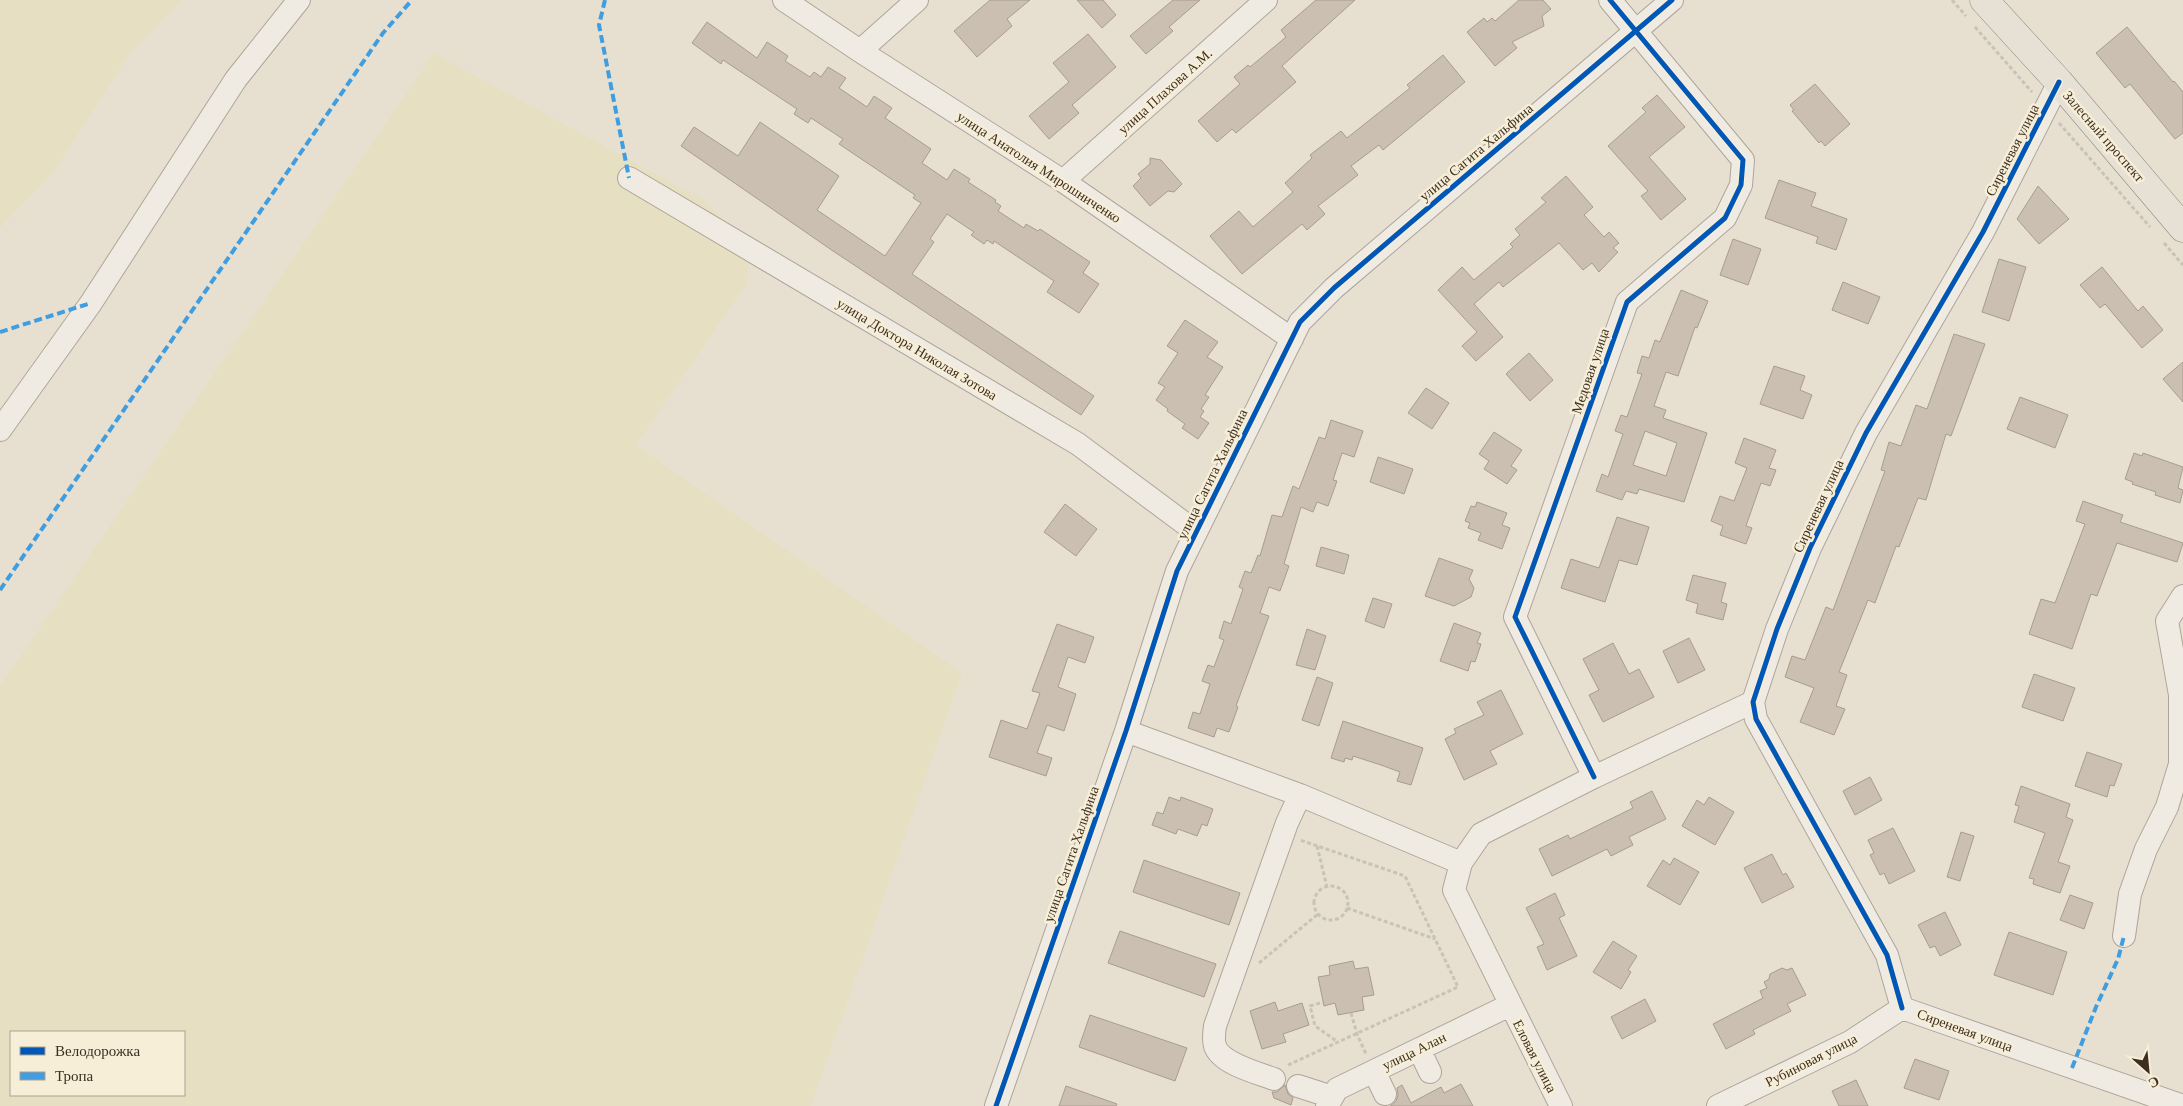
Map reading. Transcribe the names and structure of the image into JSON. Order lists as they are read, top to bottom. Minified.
{"streets":{"main road":["Залесный проспект"],"street":["улица Плахова А.М.","Сиреневая улица","улица Сагита Хальфина","улица Анатолия Мирошниченко","улица Доктора Николая Зотова","Медовая улица","улица Алан","Еловая улица","Рубиновая улица"]},"crossings":[["улица Плахова А.М.","улица Анатолия Мирошниченко"],["Залесный проспект","Сиреневая улица"],["Сиреневая улица","Рубиновая улица"],["улица Сагита Хальфина","улица Анатолия Мирошниченко"],["улица Сагита Хальфина","улица Доктора Николая Зотова"],["улица Сагита Хальфина","Медовая улица"],["улица Алан","Еловая улица"]],"legend":["Велодорожка","Тропа"],"north":"bottom right"}
